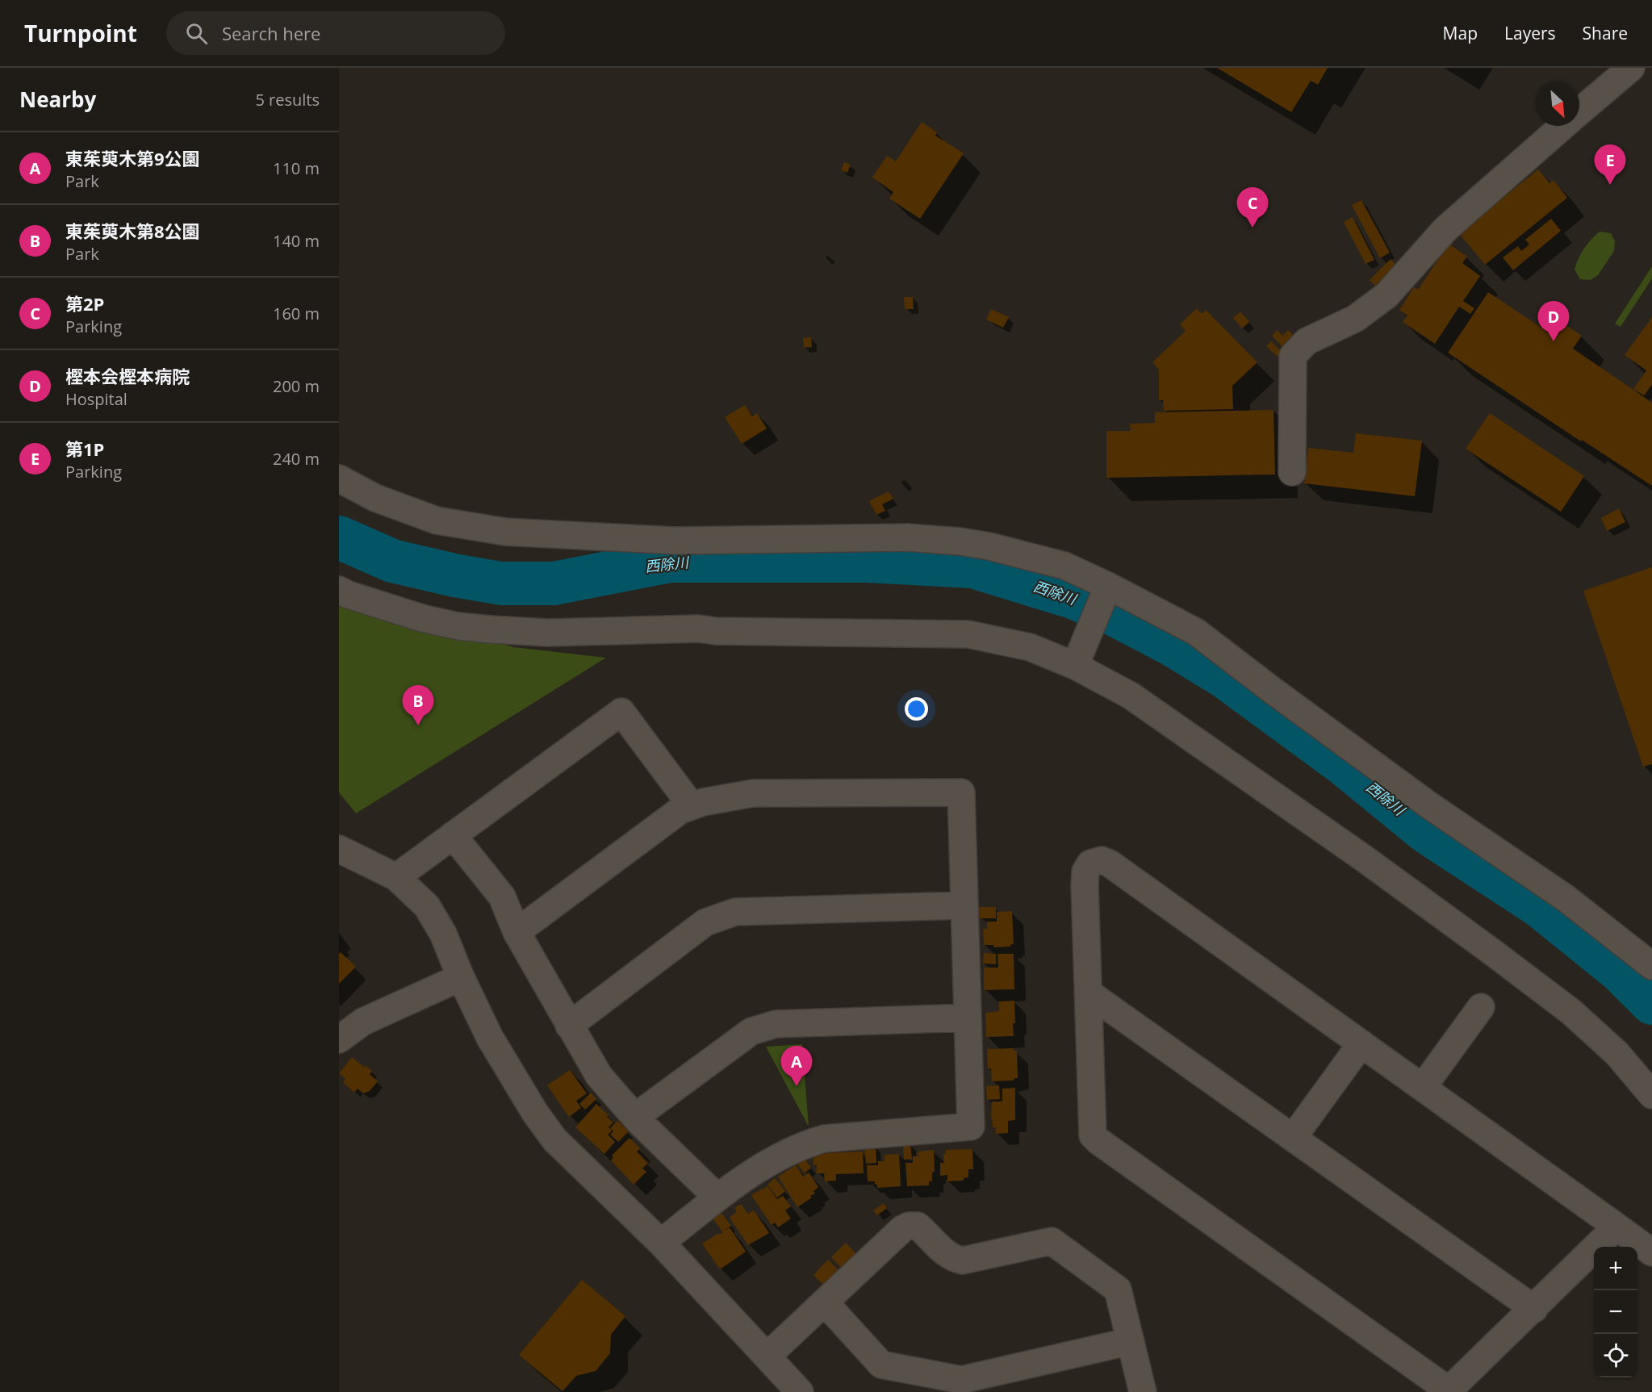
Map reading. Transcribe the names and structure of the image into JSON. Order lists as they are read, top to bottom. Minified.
{"water":["西除川"],"north":"bottom right","page":{"header":"Turnpoint","search":"Search here","nav":["Map","Layers","Share"],"heading":["Nearby","5 results"],"list":[{"mark":"A","name":"東茱萸木第9公園","note":"Park","value":"110 m"},{"mark":"B","name":"東茱萸木第8公園","note":"Park","value":"140 m"},{"mark":"C","name":"第2P","note":"Parking","value":"160 m"},{"mark":"D","name":"樫本会樫本病院","note":"Hospital","value":"200 m"},{"mark":"E","name":"第1P","note":"Parking","value":"240 m"}],"pins":["E","C","D","B","A"],"map_buttons":["+","−"]}}
